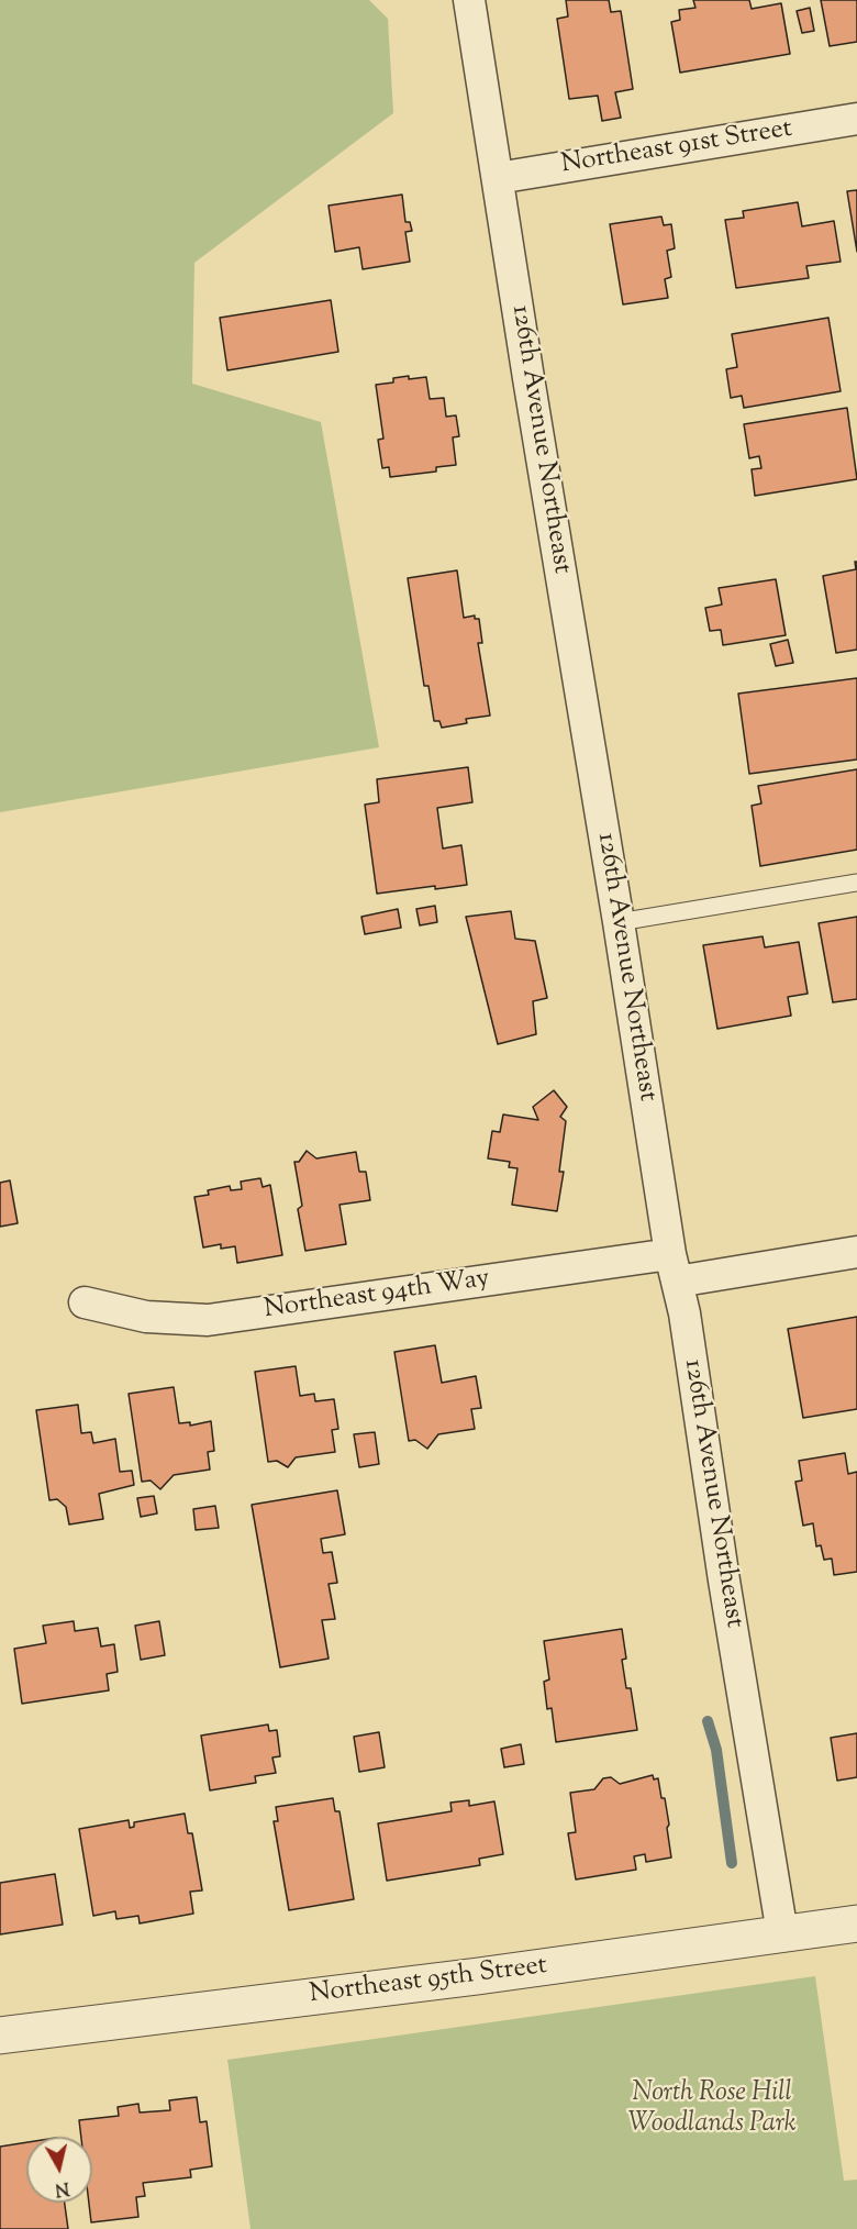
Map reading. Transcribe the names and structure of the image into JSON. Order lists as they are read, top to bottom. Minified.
{"streets":{"street":["Northeast 91st Street","126th Avenue Northeast","Northeast 94th Way","Northeast 95th Street"]},"crossings":[["Northeast 91st Street","126th Avenue Northeast"],["126th Avenue Northeast","Northeast 94th Way"],["126th Avenue Northeast","Northeast 95th Street"]],"parks":["North Rose Hill Woodlands Park"],"north":"bottom"}
